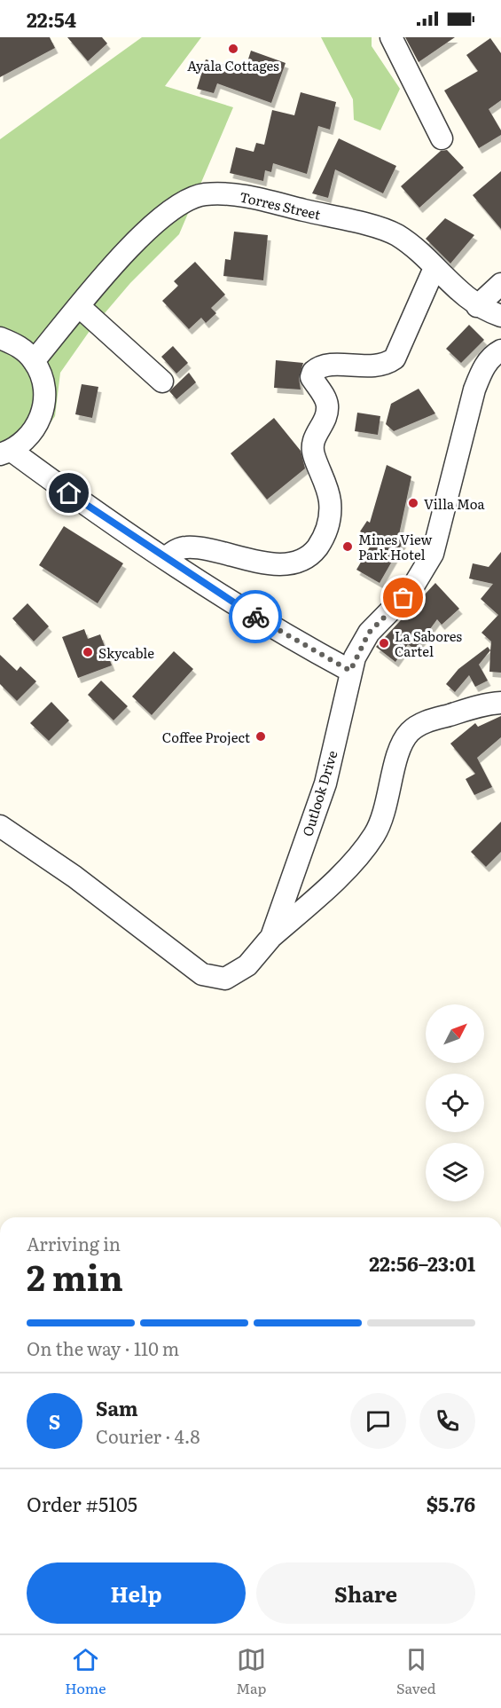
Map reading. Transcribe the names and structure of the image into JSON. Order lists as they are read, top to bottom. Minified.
{"streets":{"street":["Torres Street","Outlook Drive"]},"places":["Ayala Cottages","Villa Moa","Mines View Park Hotel","La Sabores Cartel","Skycable","Coffee Project"],"north":"top right","page":{"status":"22:54","heading":["2 min","Arriving in","22:56–23:01"],"panel":["Sam","Courier · 4.8","Order #5105","$5.76"],"bar":"On the way · 110 m","round":"S","buttons":["Help","Share"],"tabs":["Home","Map","Saved"]}}
